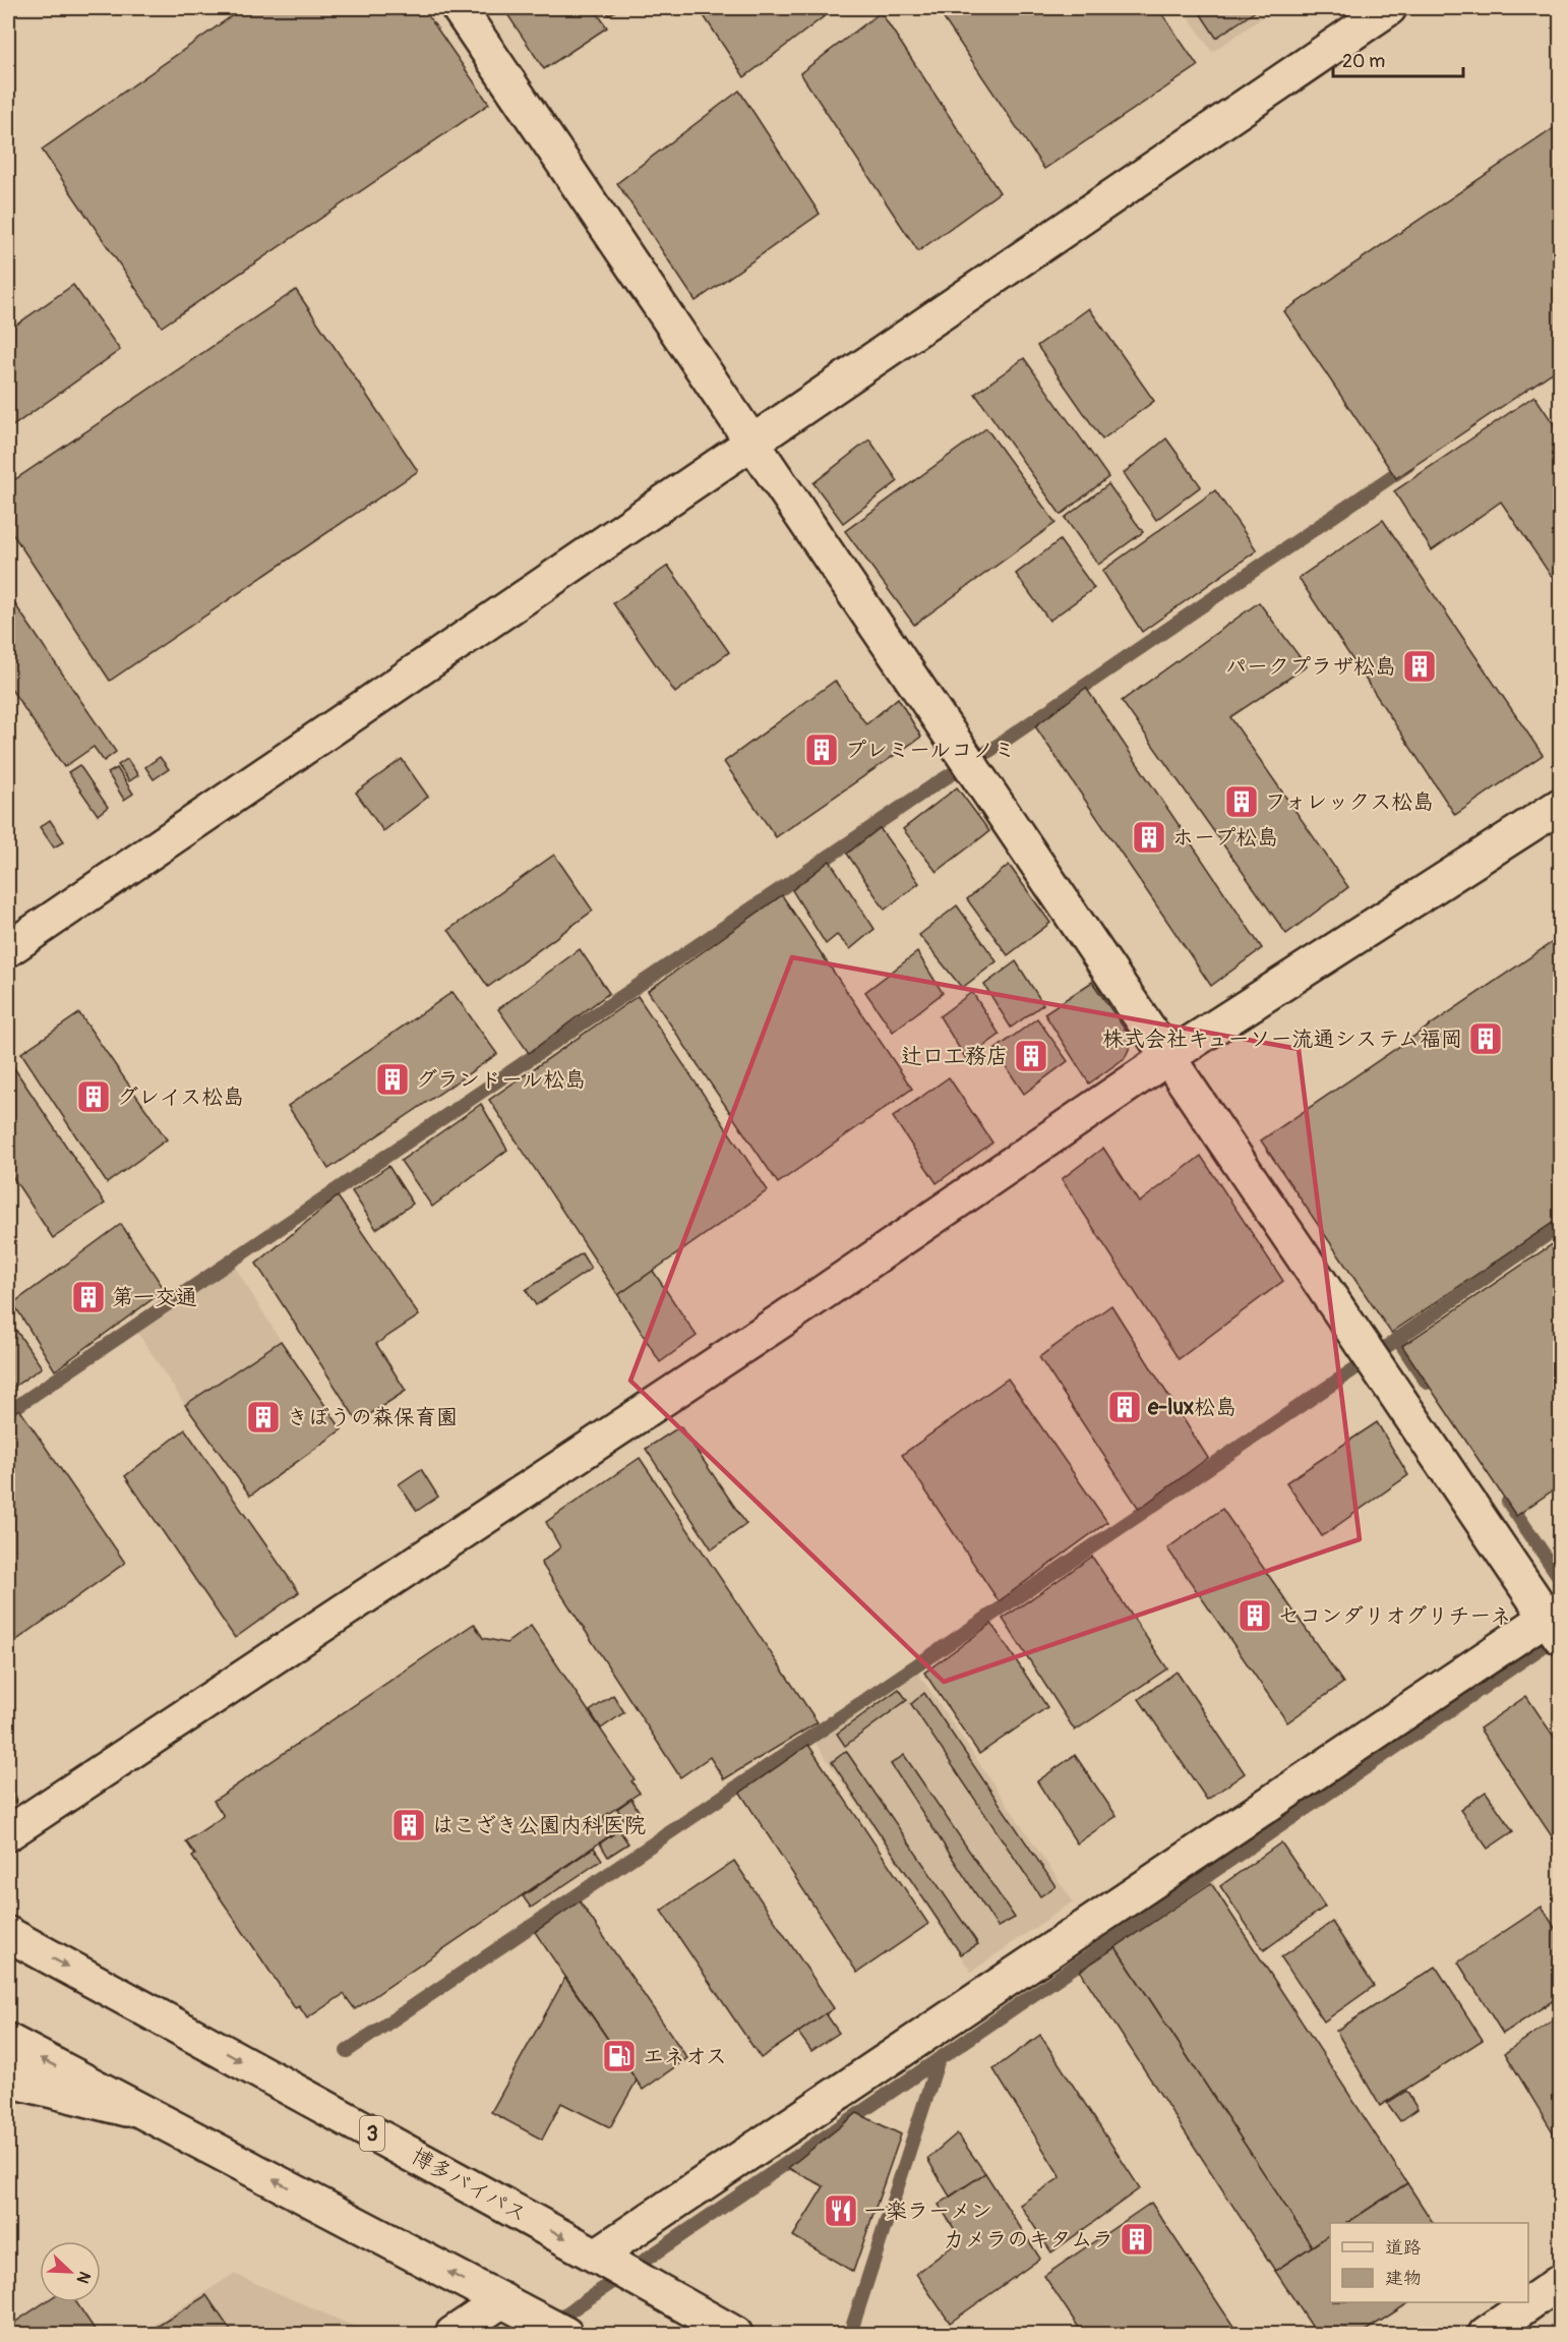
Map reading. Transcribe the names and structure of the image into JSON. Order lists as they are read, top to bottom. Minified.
{"streets":{"main road":["3","博多バイパス"]},"places":{"building":["パークプラザ松島","プレミールコノミ","フォレックス松島","ホープ松島","株式会社キューソー流通システム福岡","辻口工務店","グランドール松島","グレイス松島","第一交通","e-lux松島","きぼうの森保育園","セコンダリオグリチーネ","はこざき公園内科医院","カメラのキタムラ"],"fuel station":["エネオス"],"restaurant":["一楽ラーメン"]},"legend":["道路","建物"],"scale_bar":"20 m","north":"bottom right"}
